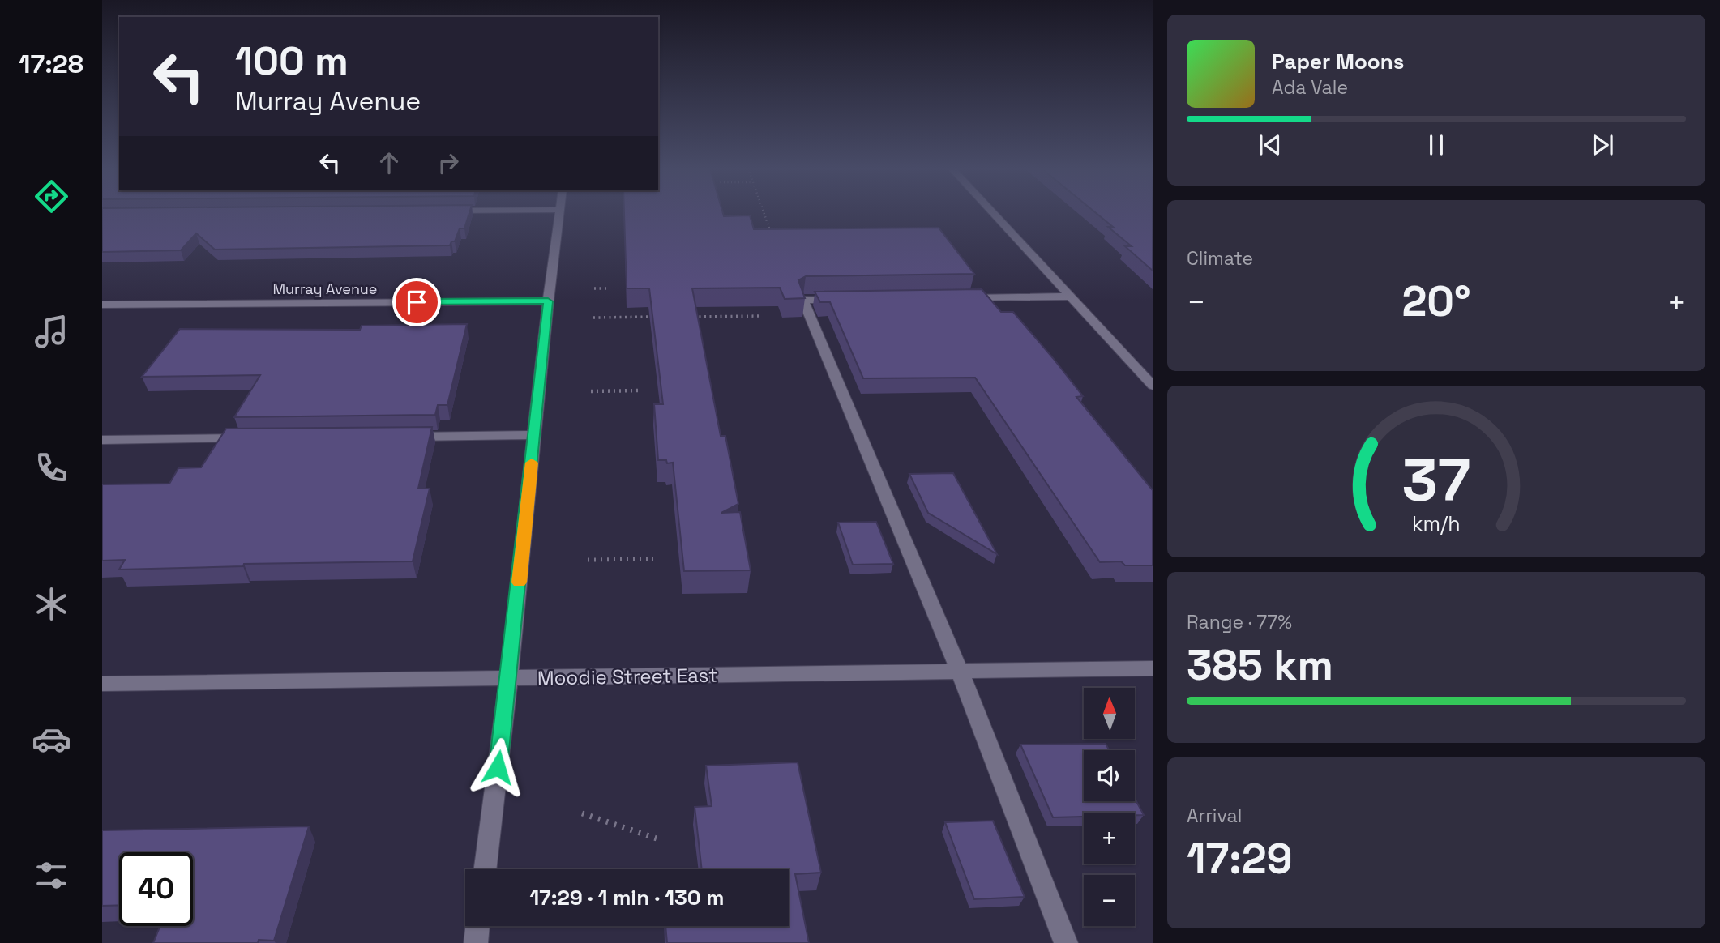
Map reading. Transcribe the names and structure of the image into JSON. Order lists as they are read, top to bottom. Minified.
{"streets":{"street":["Murray Avenue","Moodie Street East"]},"north":"top","page":{"tabs":"17:28","turn":["100 m","Murray Avenue"],"song":["Paper Moons","Ada Vale"],"tile":["Climate",["Range · 77%","385 km"],["Arrival","17:29"]],"heat":["−","20°","+"],"map_buttons":["+","−"],"limit":"40","trip":"17:29 · 1 min · 130 m","gauge":["37","km/h"]}}
